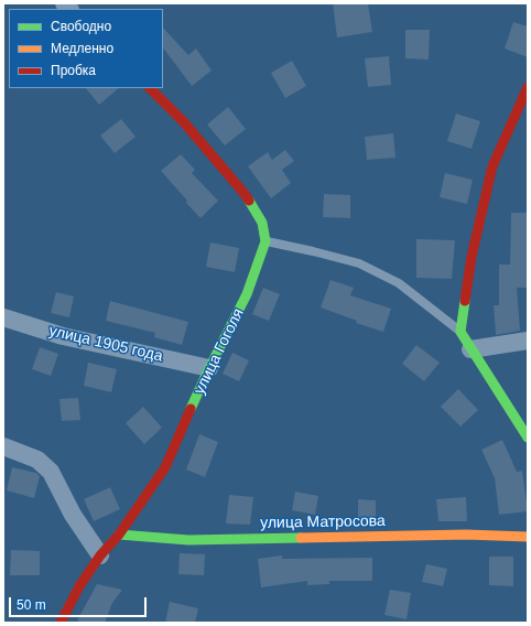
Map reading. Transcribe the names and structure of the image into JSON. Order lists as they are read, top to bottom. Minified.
{"streets":{"street":["улица 1905 года","улица Гоголя","улица Матросова"]},"crossings":[["улица 1905 года","улица Гоголя"],["улица Гоголя","улица Матросова"]],"legend":["Свободно","Медленно","Пробка"],"scale_bar":"50 m"}
